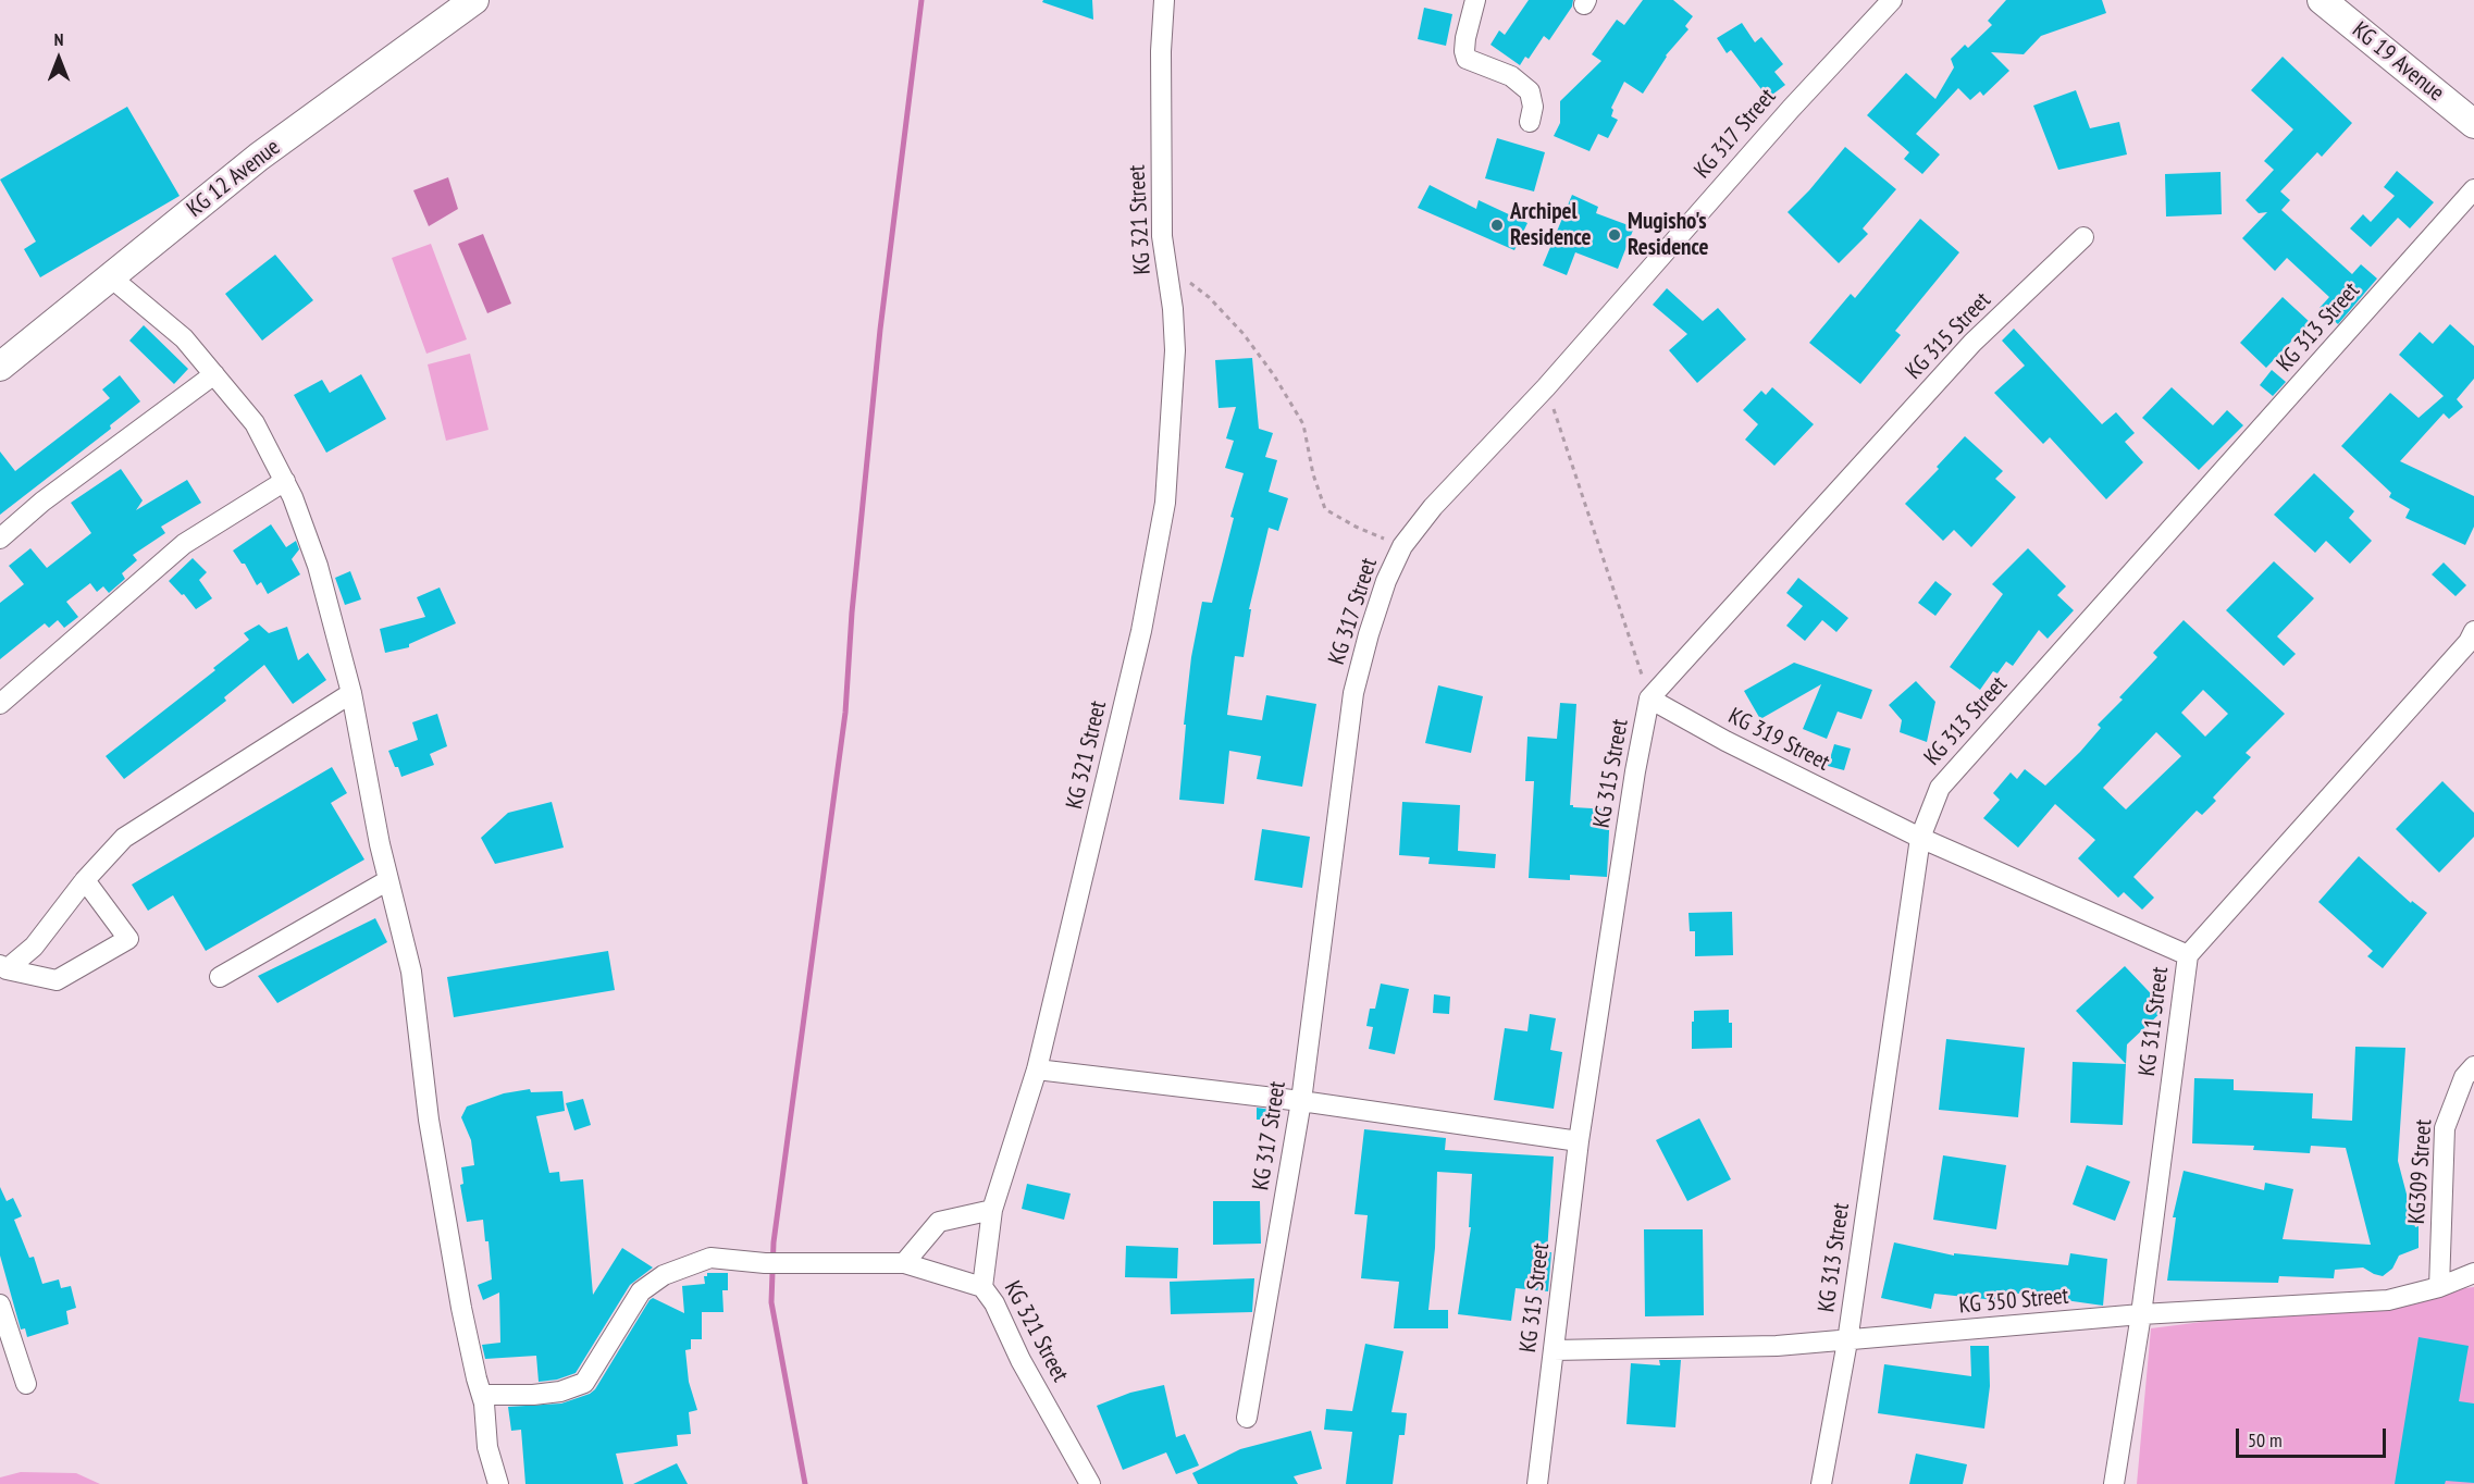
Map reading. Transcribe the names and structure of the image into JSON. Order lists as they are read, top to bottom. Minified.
{"streets":{"main road":["KG 19 Avenue","KG 12 Avenue"],"street":["KG 317 Street","KG 321 Street","KG 313 Street","KG 315 Street","KG 319 Street","KG 311 Street","KG309 Street","KG 350 Street"]},"crossings":[["KG 313 Street","KG 319 Street"],["KG 313 Street","KG 350 Street"],["KG 315 Street","KG 319 Street"],["KG 315 Street","KG 350 Street"],["KG 319 Street","KG 311 Street"],["KG 311 Street","KG 350 Street"],["KG309 Street","KG 350 Street"]],"places":["Archipel Residence","Mugisho's Residence"],"scale_bar":"50 m","north":"top"}
